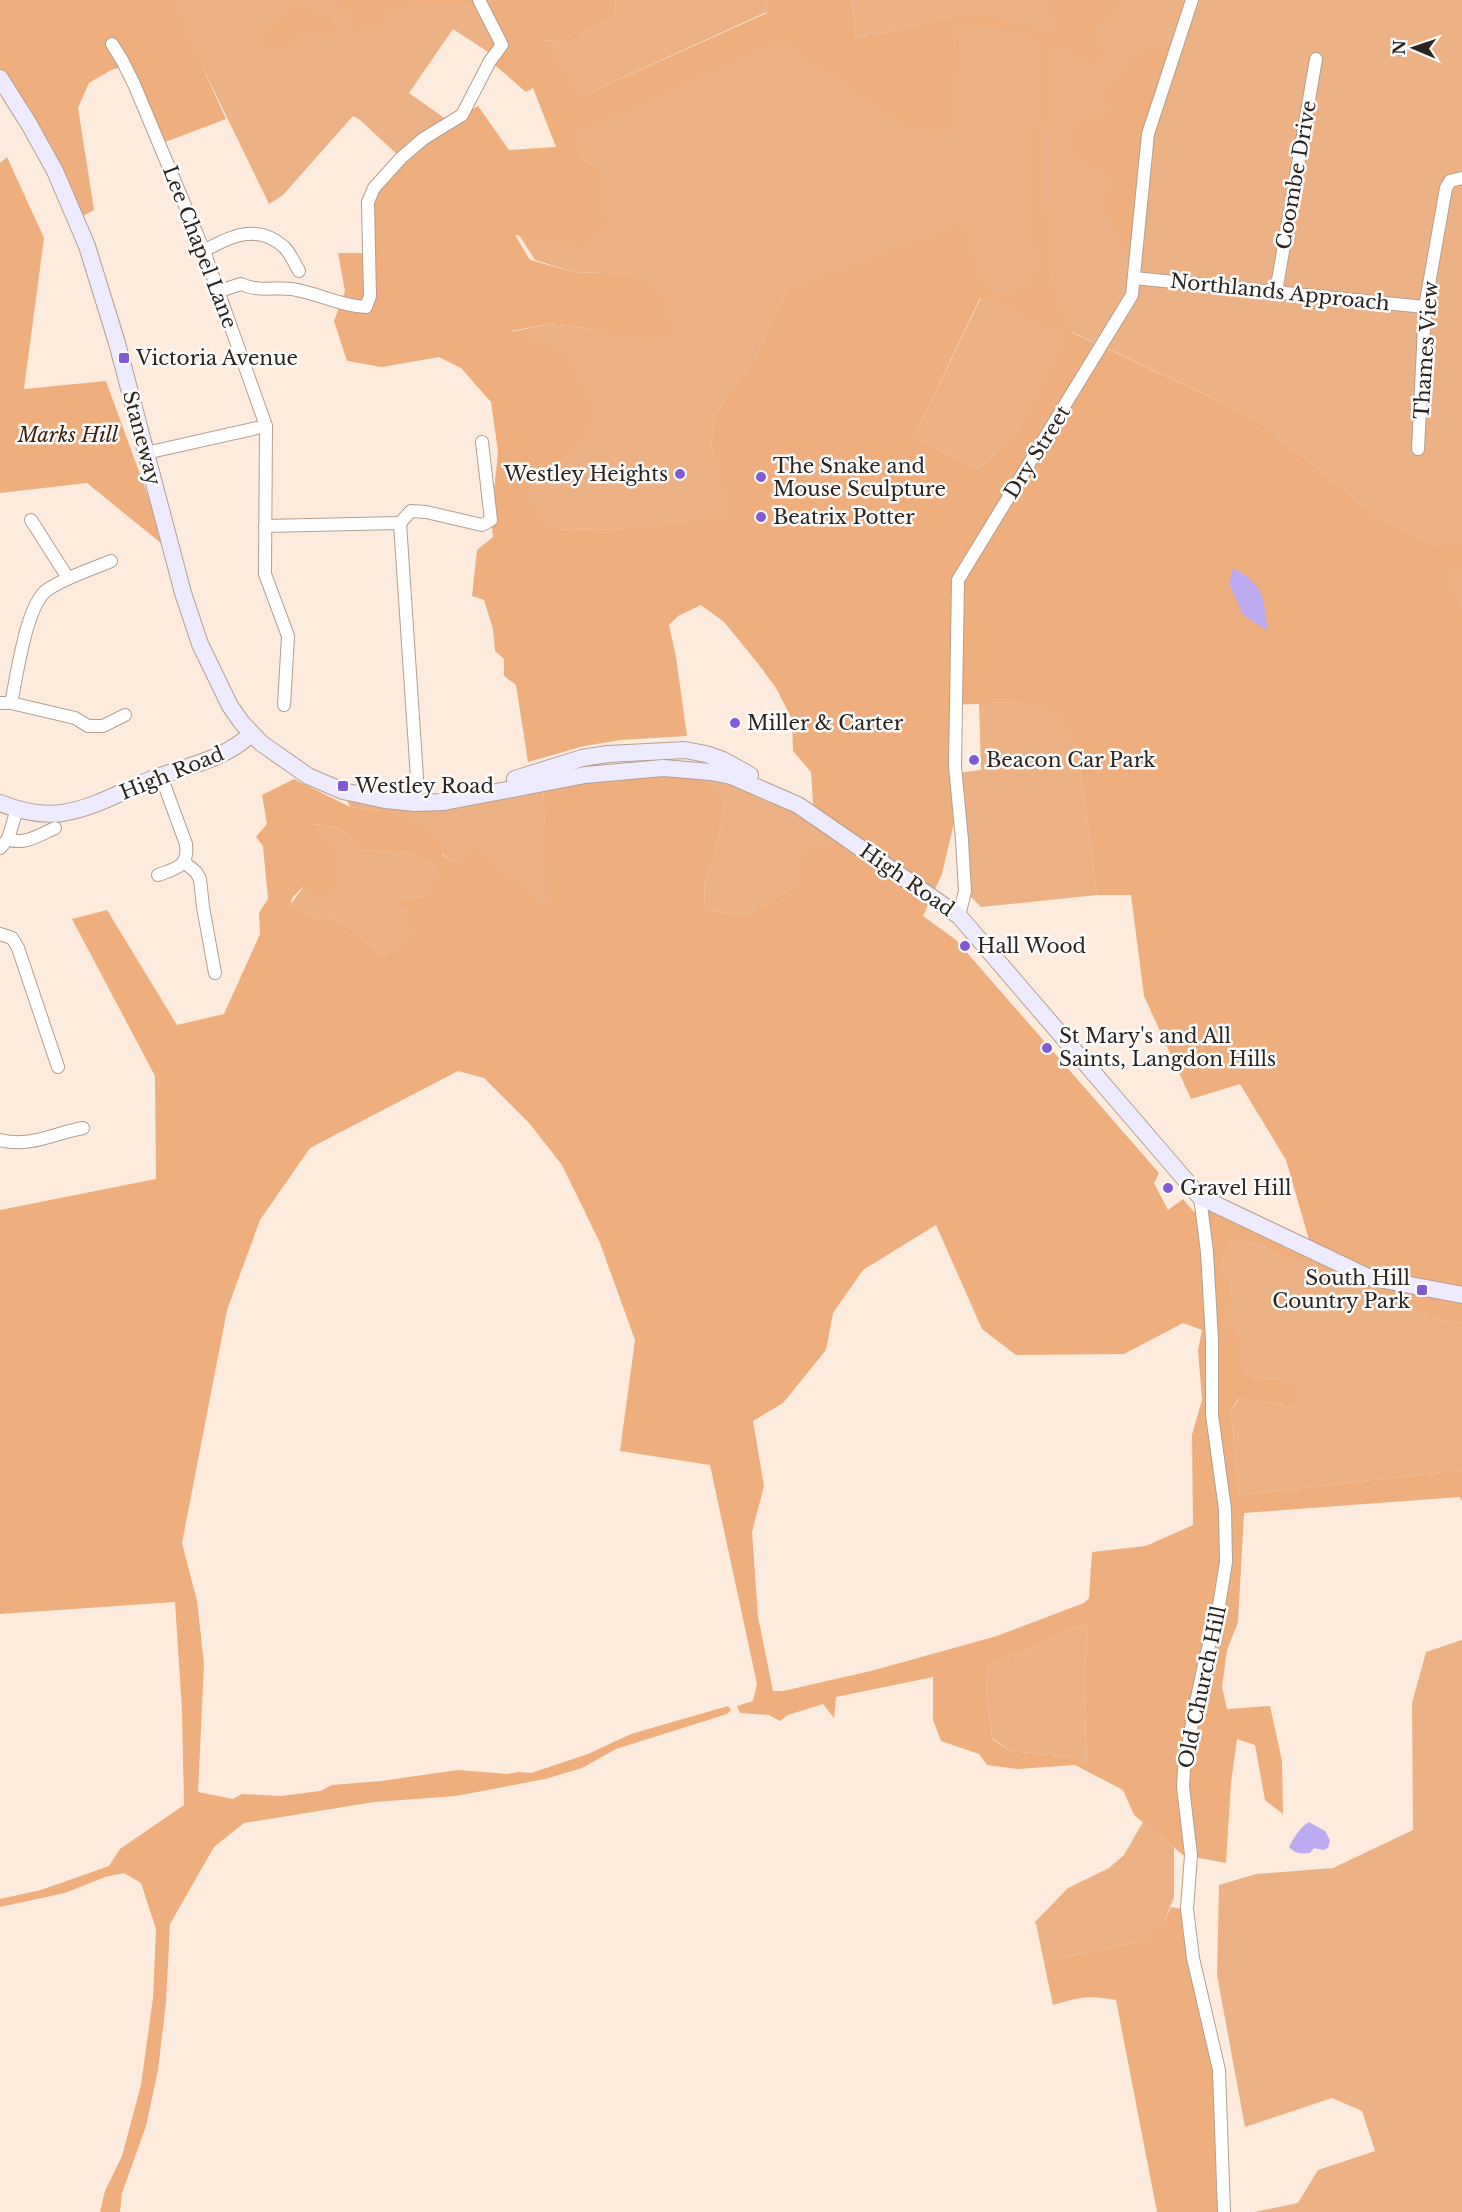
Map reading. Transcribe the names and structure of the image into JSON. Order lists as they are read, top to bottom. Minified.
{"streets":{"main road":["Staneway","High Road"],"street":["Coombe Drive","Lee Chapel Lane","Northlands Approach","Thames View","Dry Street","Old Church Hill"]},"crossings":[["Coombe Drive","Northlands Approach"],["Northlands Approach","Thames View"],["Northlands Approach","Dry Street"],["Staneway","High Road"],["Dry Street","High Road"],["High Road","Old Church Hill"]],"parks":["Marks Hill"],"places":{"transit":["Victoria Avenue","Westley Road","South Hill Country Park"],"other":["Westley Heights","The Snake and Mouse Sculpture","Beatrix Potter","Miller & Carter","Beacon Car Park","Hall Wood","St Mary's and All Saints, Langdon Hills","Gravel Hill"]},"north":"left"}
